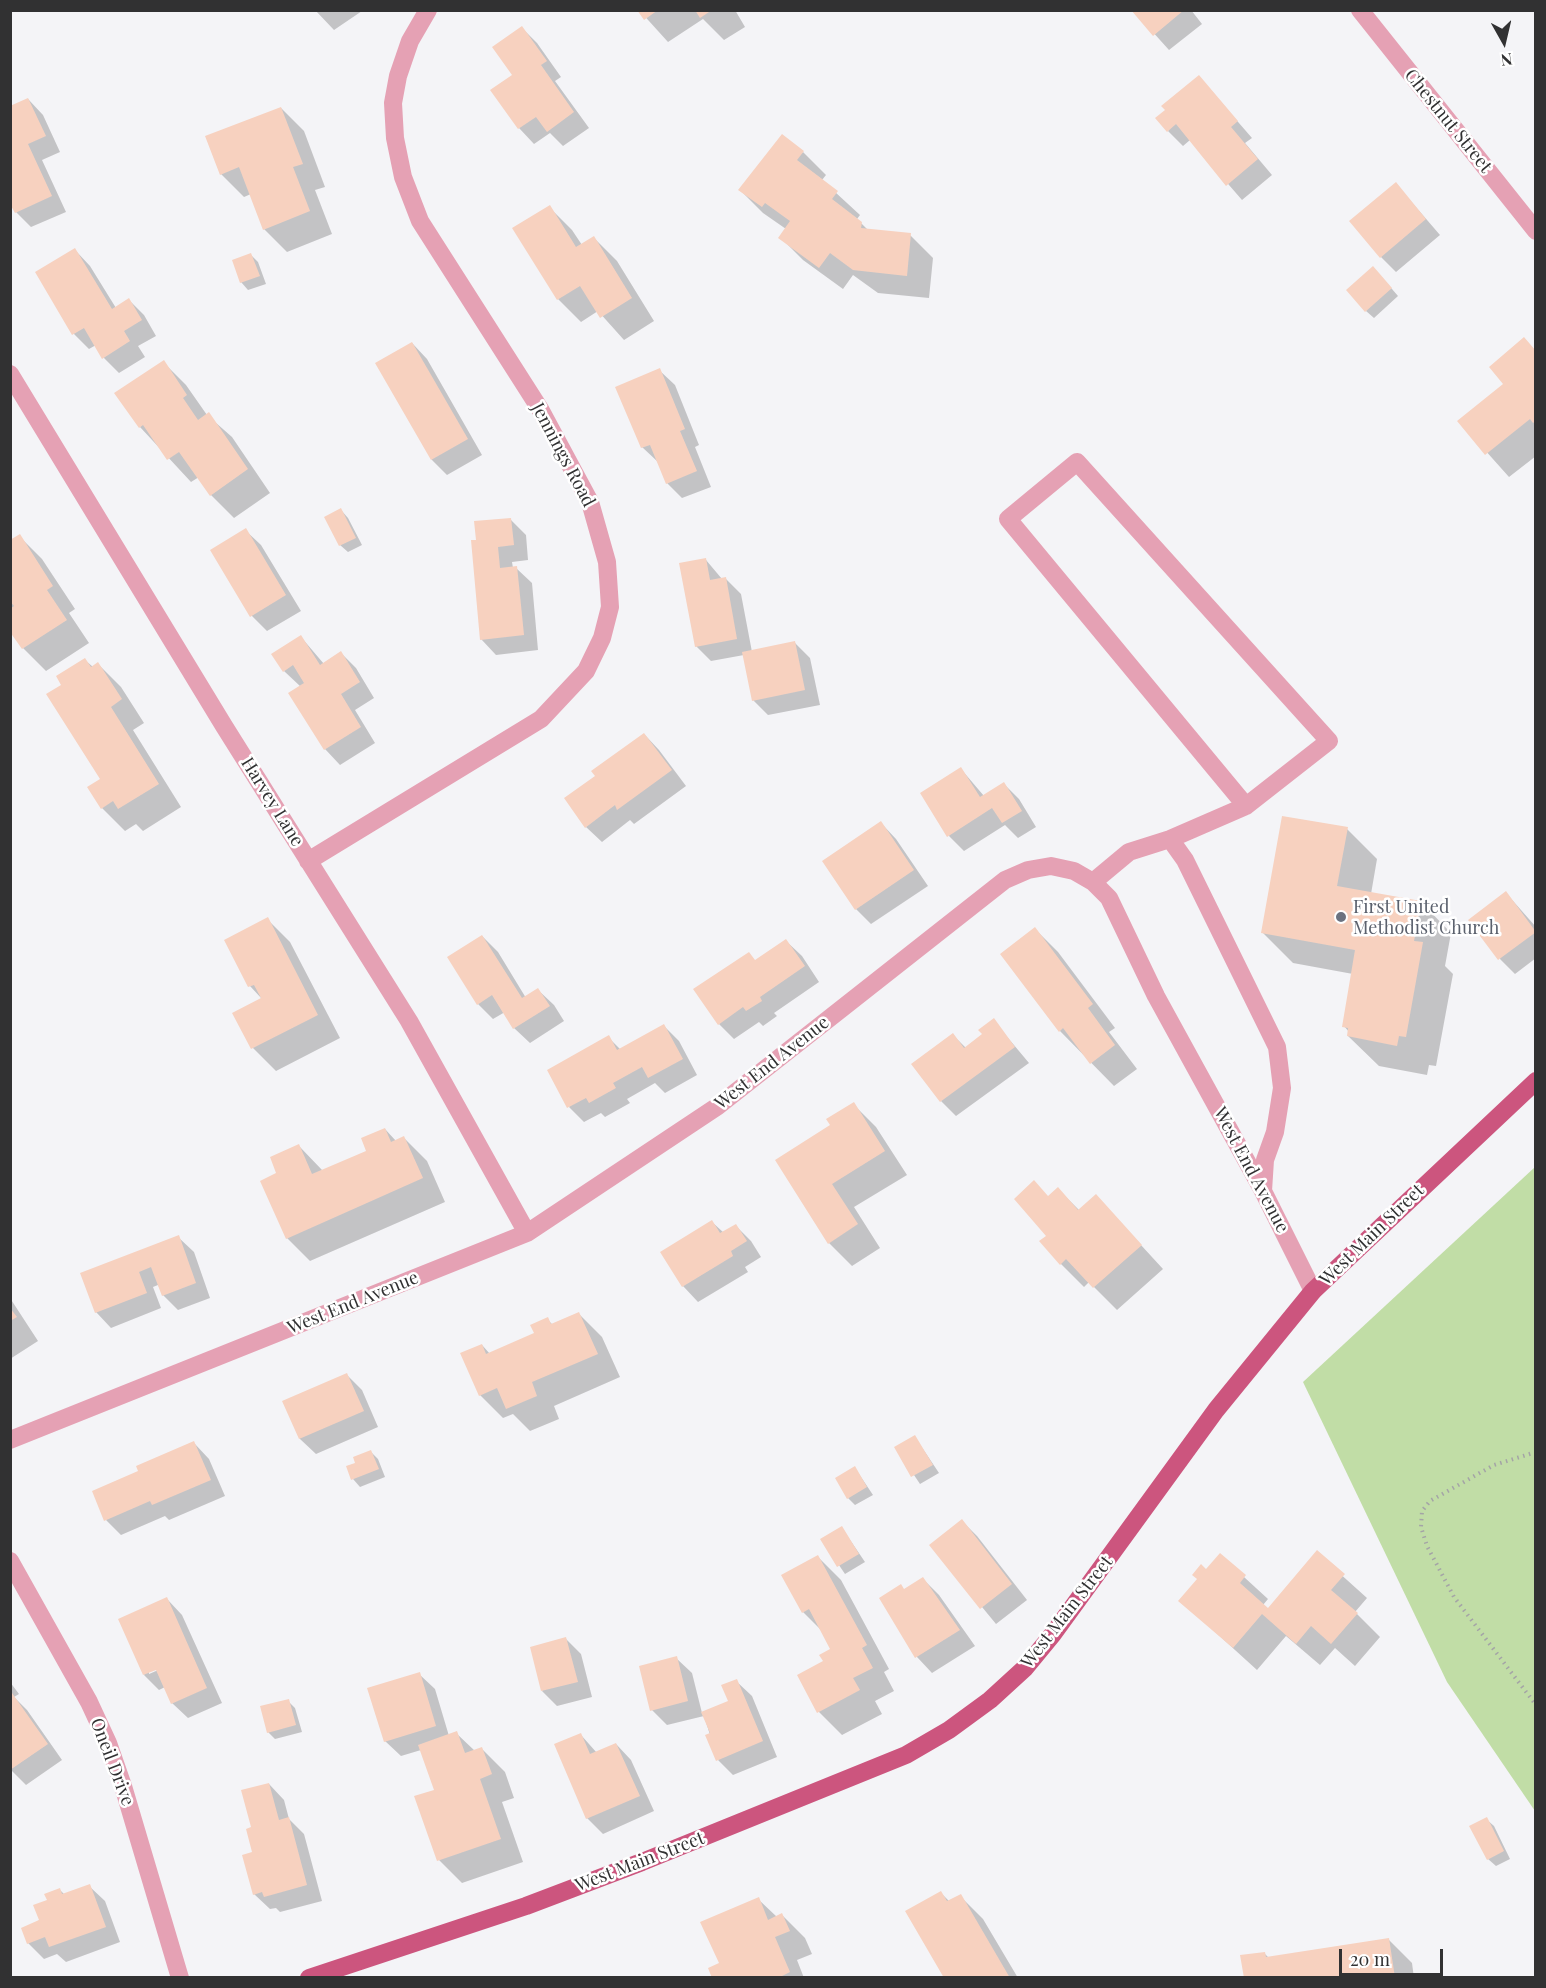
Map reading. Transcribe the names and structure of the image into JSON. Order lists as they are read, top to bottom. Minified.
{"streets":{"main road":["West Main Street"],"street":["Chestnut Street","Jennings Road","Harvey Lane","West End Avenue","Oneil Drive"]},"crossings":[["Jennings Road","Harvey Lane"],["Harvey Lane","West End Avenue"],["West End Avenue","West Main Street"]],"places":["First United Methodist Church"],"scale_bar":"20 m","north":"bottom"}
